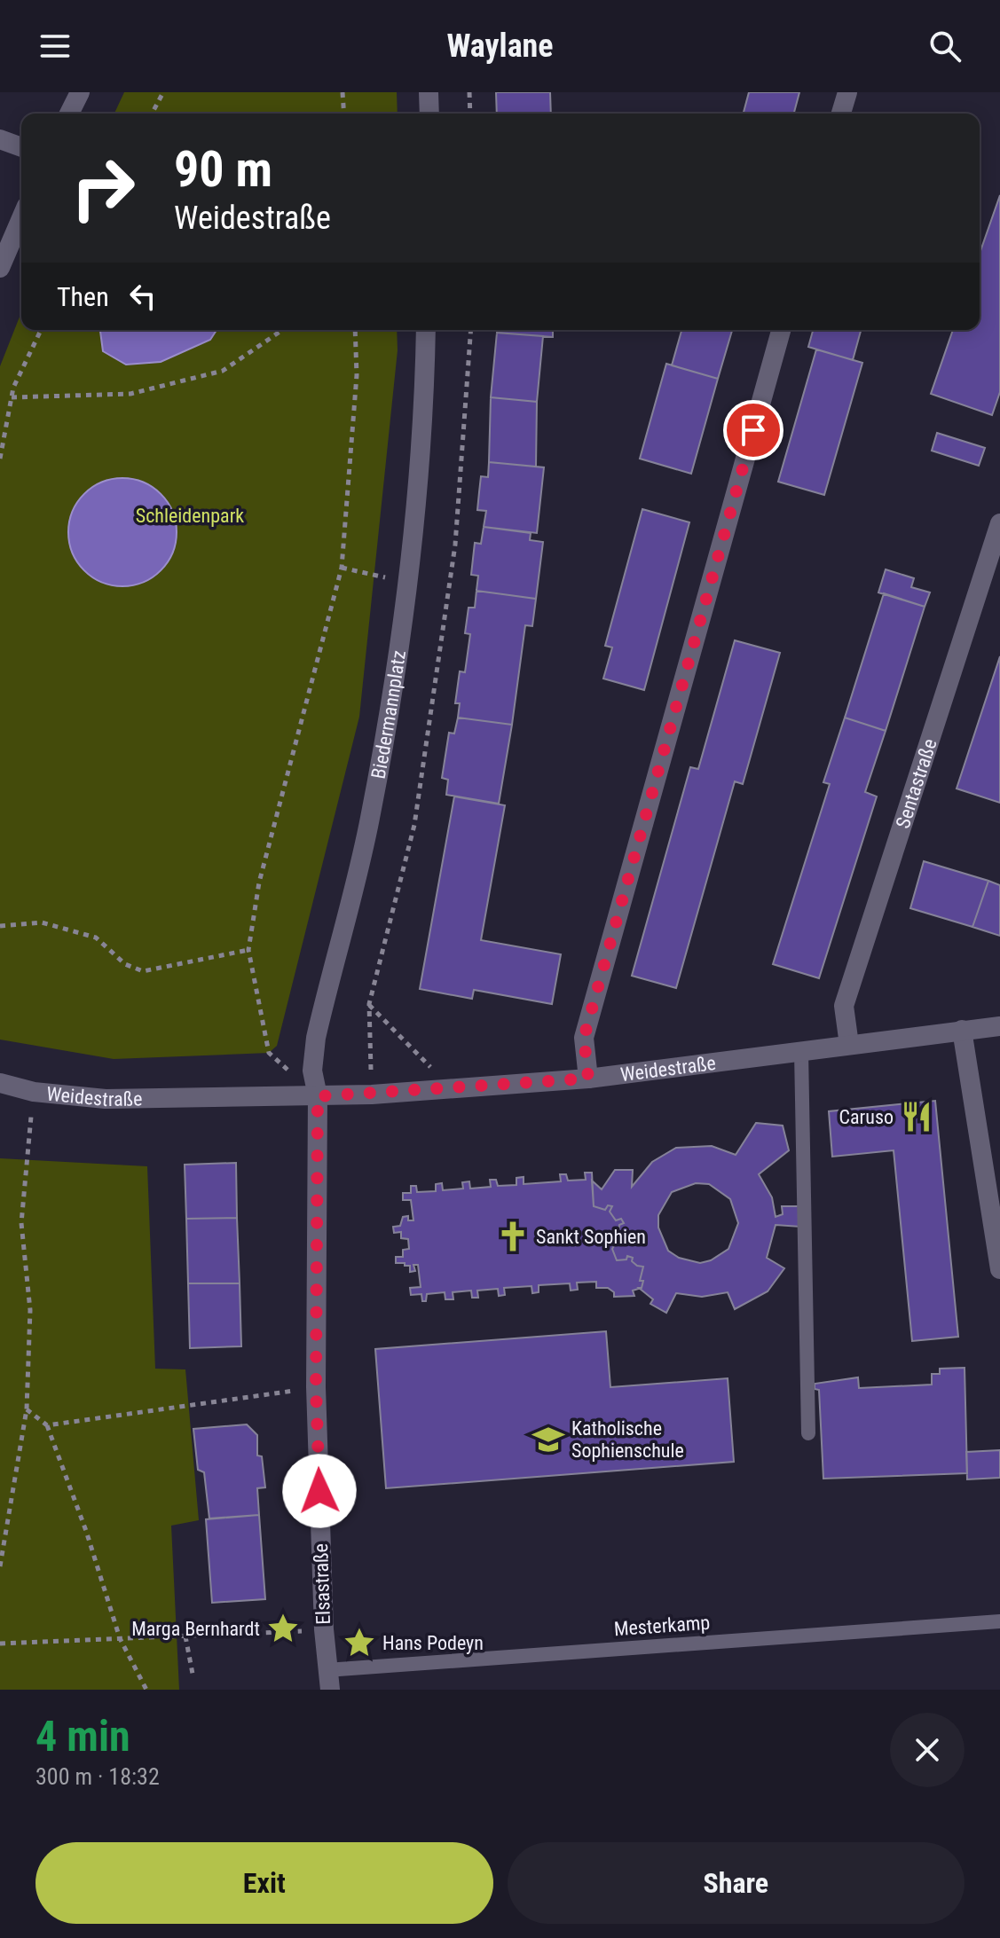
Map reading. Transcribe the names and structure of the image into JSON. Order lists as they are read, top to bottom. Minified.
{"streets":{"street":["Biedermannplatz","Sentastraße","Weidestraße","Elsastraße"],"lane":["Mesterkamp"]},"crossings":[["Biedermannplatz","Weidestraße"],["Biedermannplatz","Elsastraße"],["Sentastraße","Weidestraße"],["Weidestraße","Elsastraße"],["Elsastraße","Mesterkamp"]],"parks":["Schleidenpark"],"places":{"restaurant":["Caruso"],"church":["Sankt Sophien"],"school or university":["Katholische Sophienschule"],"place":["Marga Bernhardt","Hans Podeyn"]},"page":{"header":"Waylane","turn":["90 m","Weidestraße"],"then":"Then","heading":["4 min","300 m · 18:32"],"buttons":["Exit","Share"]}}
